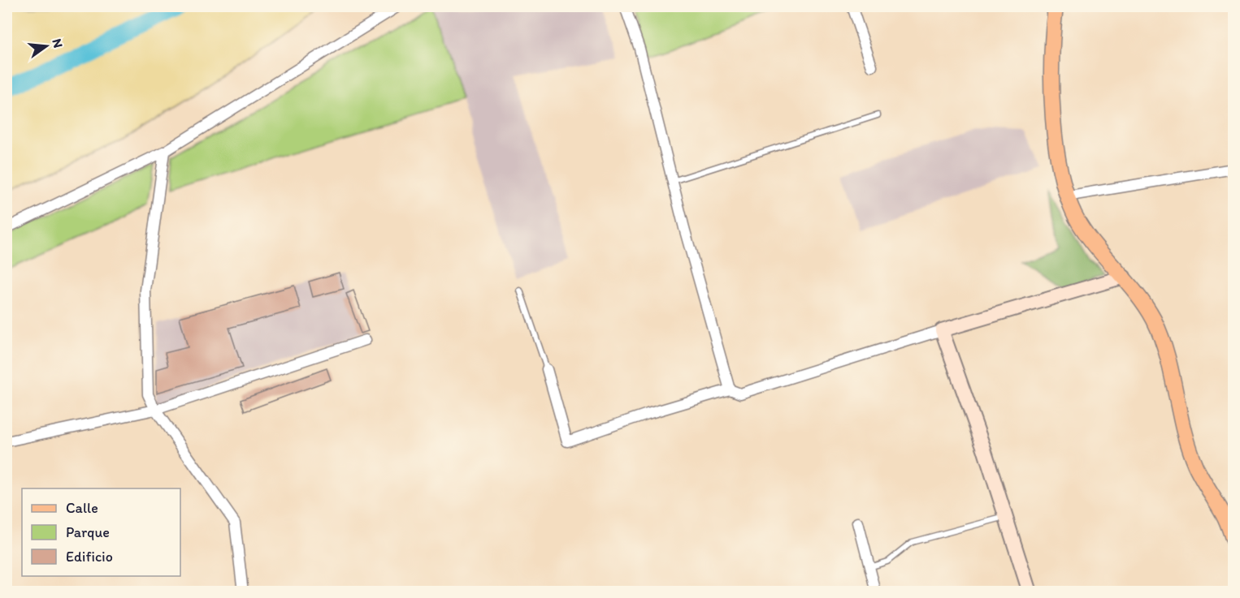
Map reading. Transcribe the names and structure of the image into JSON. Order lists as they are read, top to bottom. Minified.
{"legend":["Calle","Parque","Edificio"],"north":"right"}
